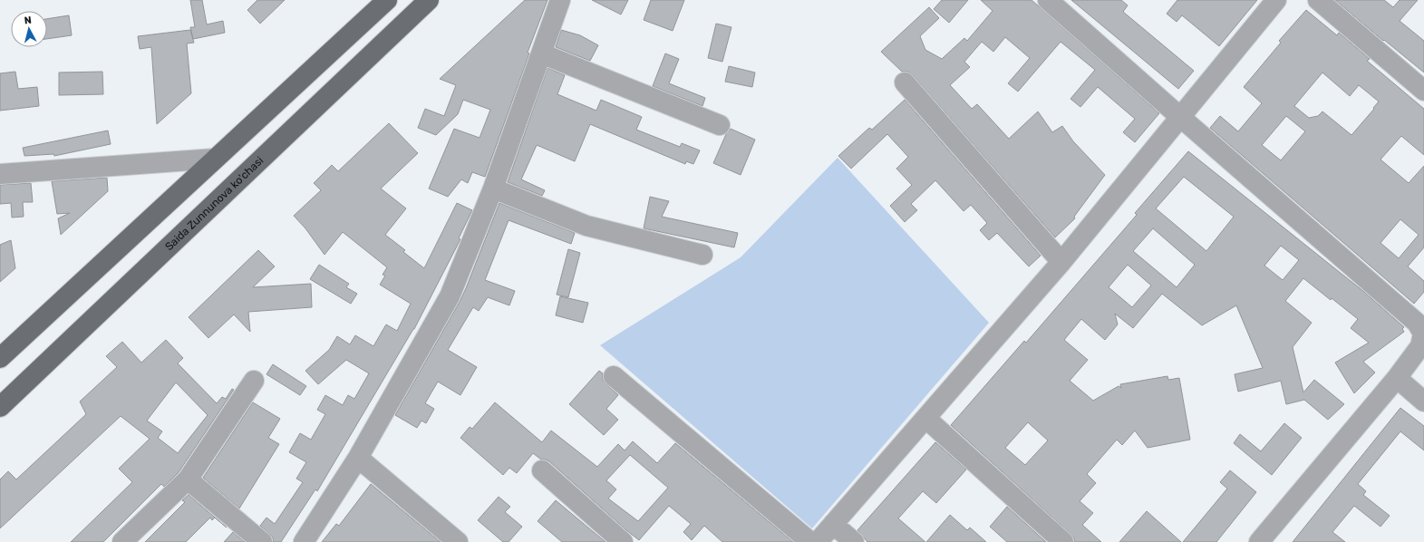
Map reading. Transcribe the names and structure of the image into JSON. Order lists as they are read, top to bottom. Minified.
{"streets":{"main road":["Saida Zunnunova ko'chasi"]},"north":"top"}
